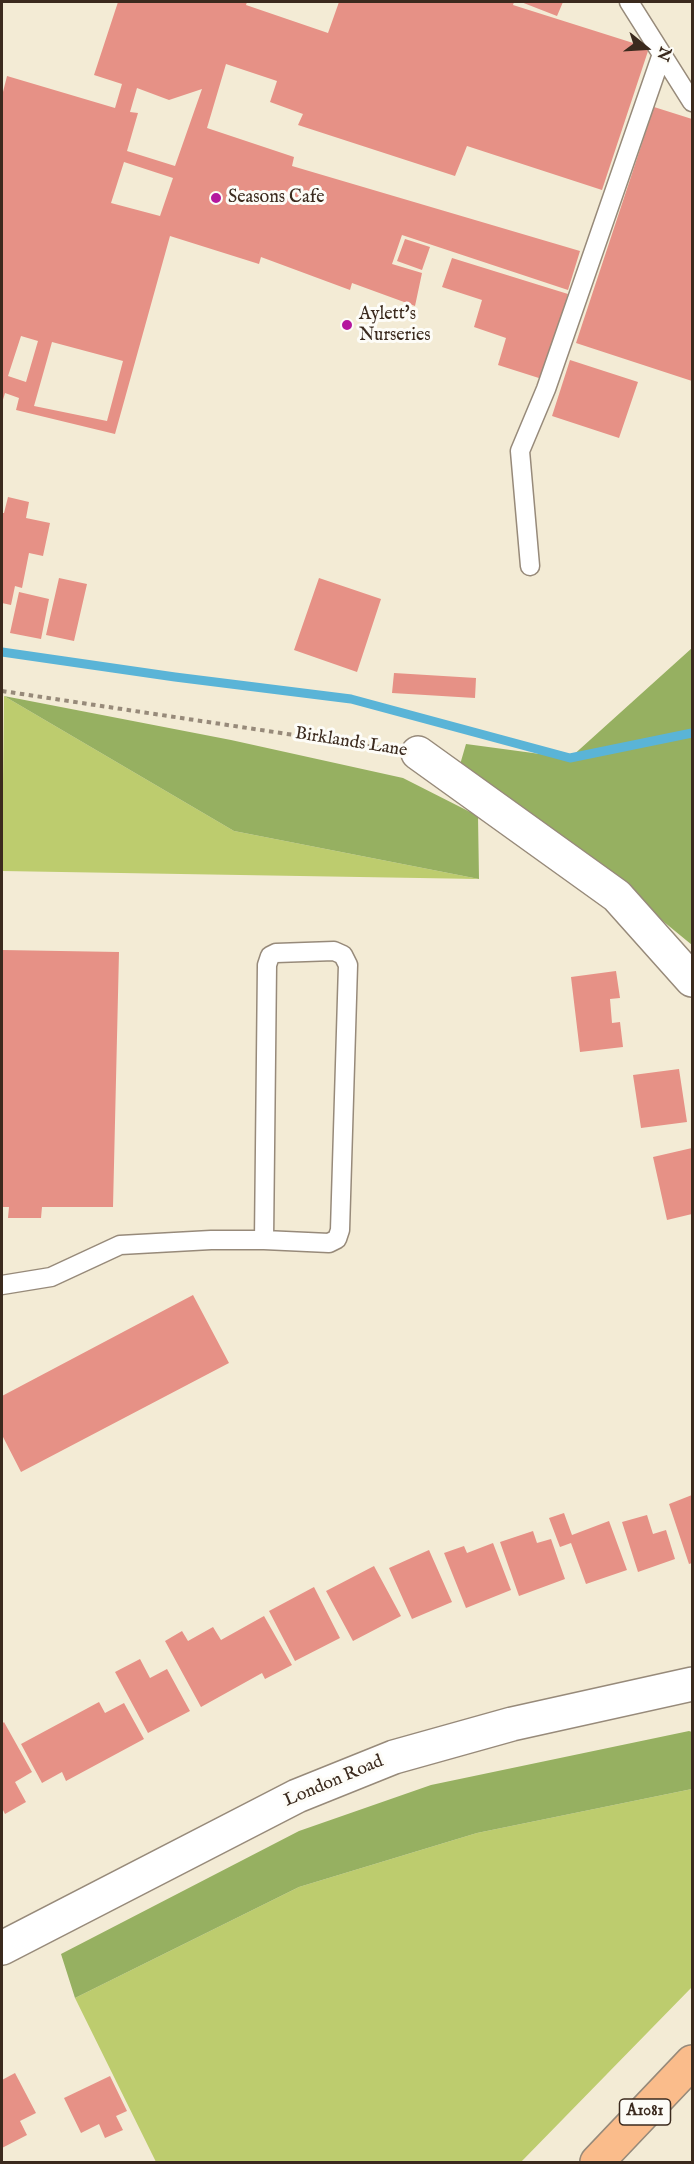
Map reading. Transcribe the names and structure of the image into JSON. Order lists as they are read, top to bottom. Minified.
{"streets":{"main road":["A1081"],"street":["Birklands Lane","London Road"]},"places":["Seasons Cafe","Aylett's Nurseries"],"north":"right"}
